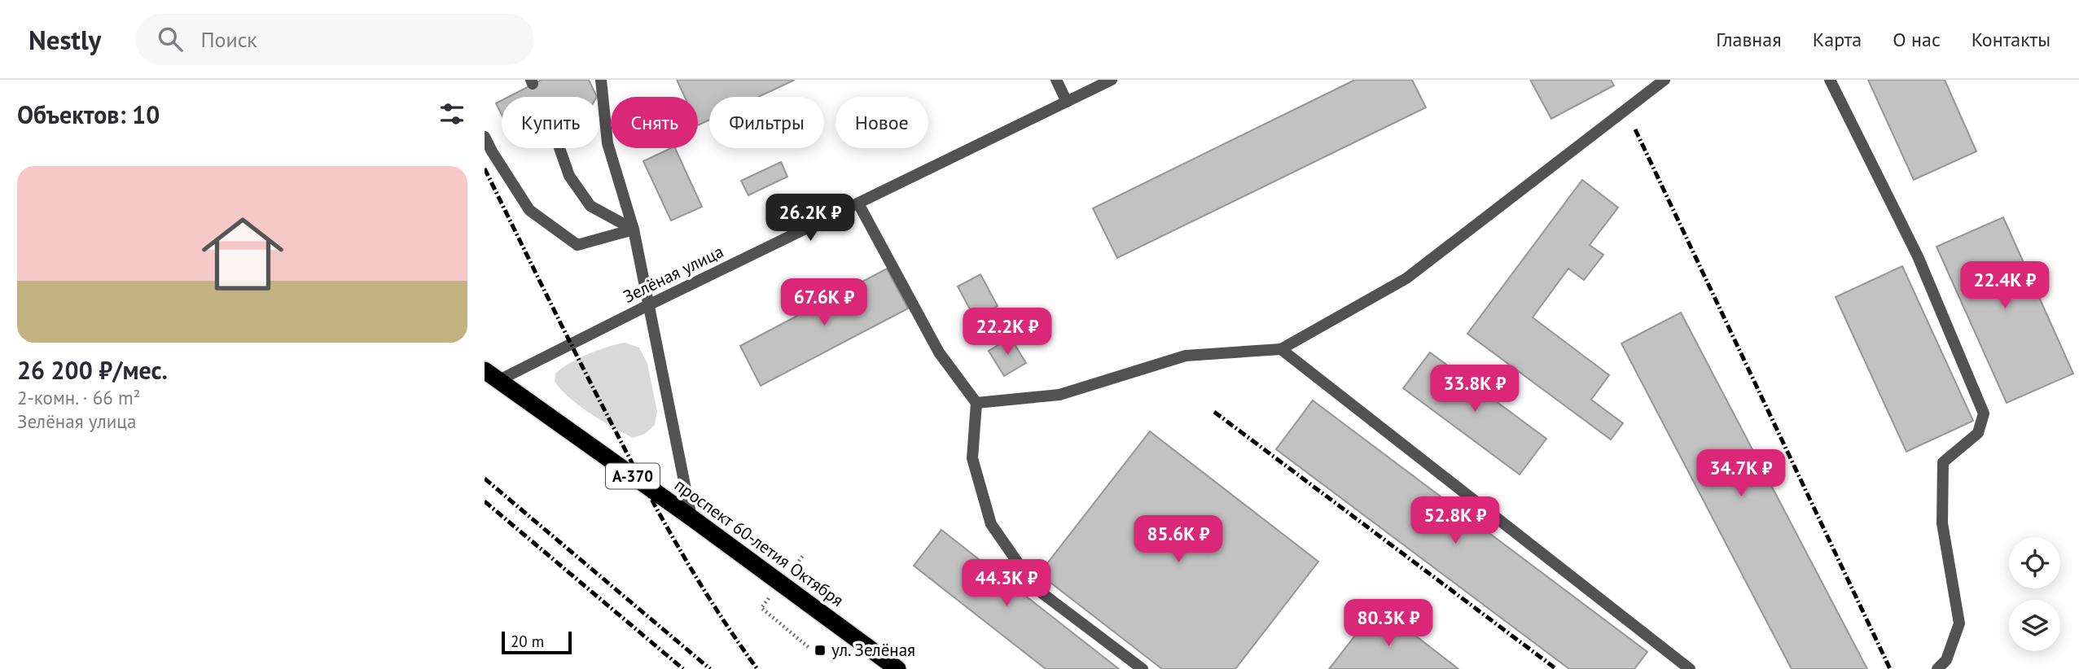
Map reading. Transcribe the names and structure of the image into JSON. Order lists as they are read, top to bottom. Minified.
{"streets":{"highway":["А-370","проспект 60-летия Октября"],"street":["Зелёная улица"]},"crossings":[["Зелёная улица","проспект 60-летия Октября"]],"places":{"transit":["ул. Зелёная"]},"scale_bar":"20 m","page":{"header":"Nestly","search":"Поиск","nav":["Главная","Карта","О нас","Контакты"],"heading":"Объектов: 10","chip":["Купить","Снять","Фильтры","Новое"],"list":[{"name":"26 200 ₽/мес.","note":"2-комн. · 66 m² · Зелёная улица"}],"price":["26.2K ₽","22.4K ₽","67.6K ₽","22.2K ₽","33.8K ₽","34.7K ₽","52.8K ₽","85.6K ₽","44.3K ₽","80.3K ₽"],"scale":"20 m"}}
